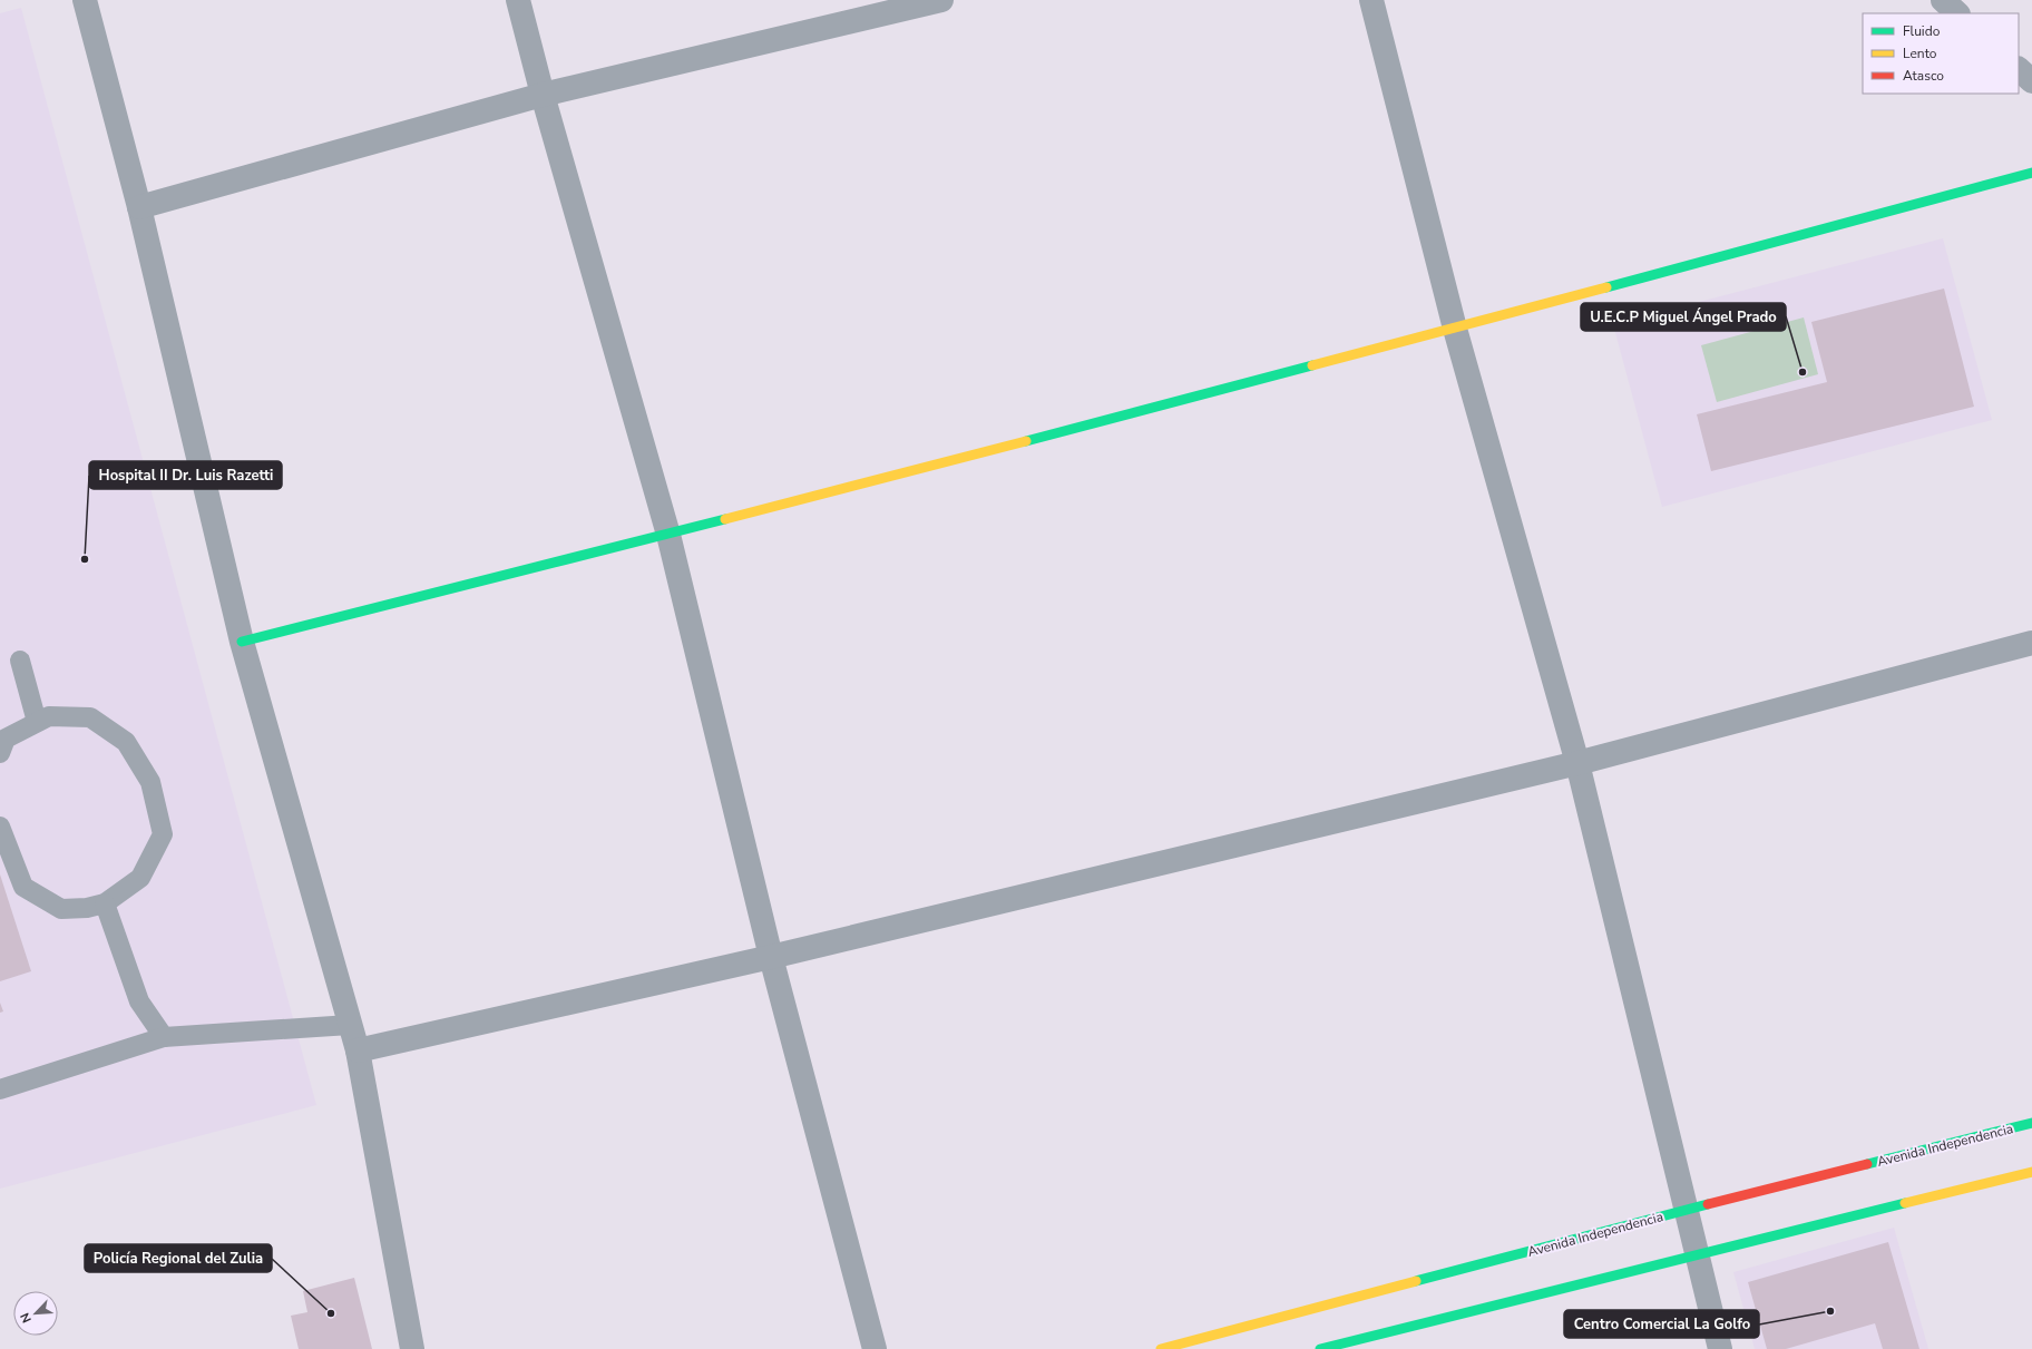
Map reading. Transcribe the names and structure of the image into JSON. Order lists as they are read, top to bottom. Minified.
{"streets":{"street":["Avenida Independencia"]},"places":["U.E.C.P Miguel Ángel Prado","Hospital II Dr. Luis Razetti","Centro Comercial La Golfo","Policía Regional del Zulia"],"legend":["Fluido","Lento","Atasco"],"north":"bottom left"}
